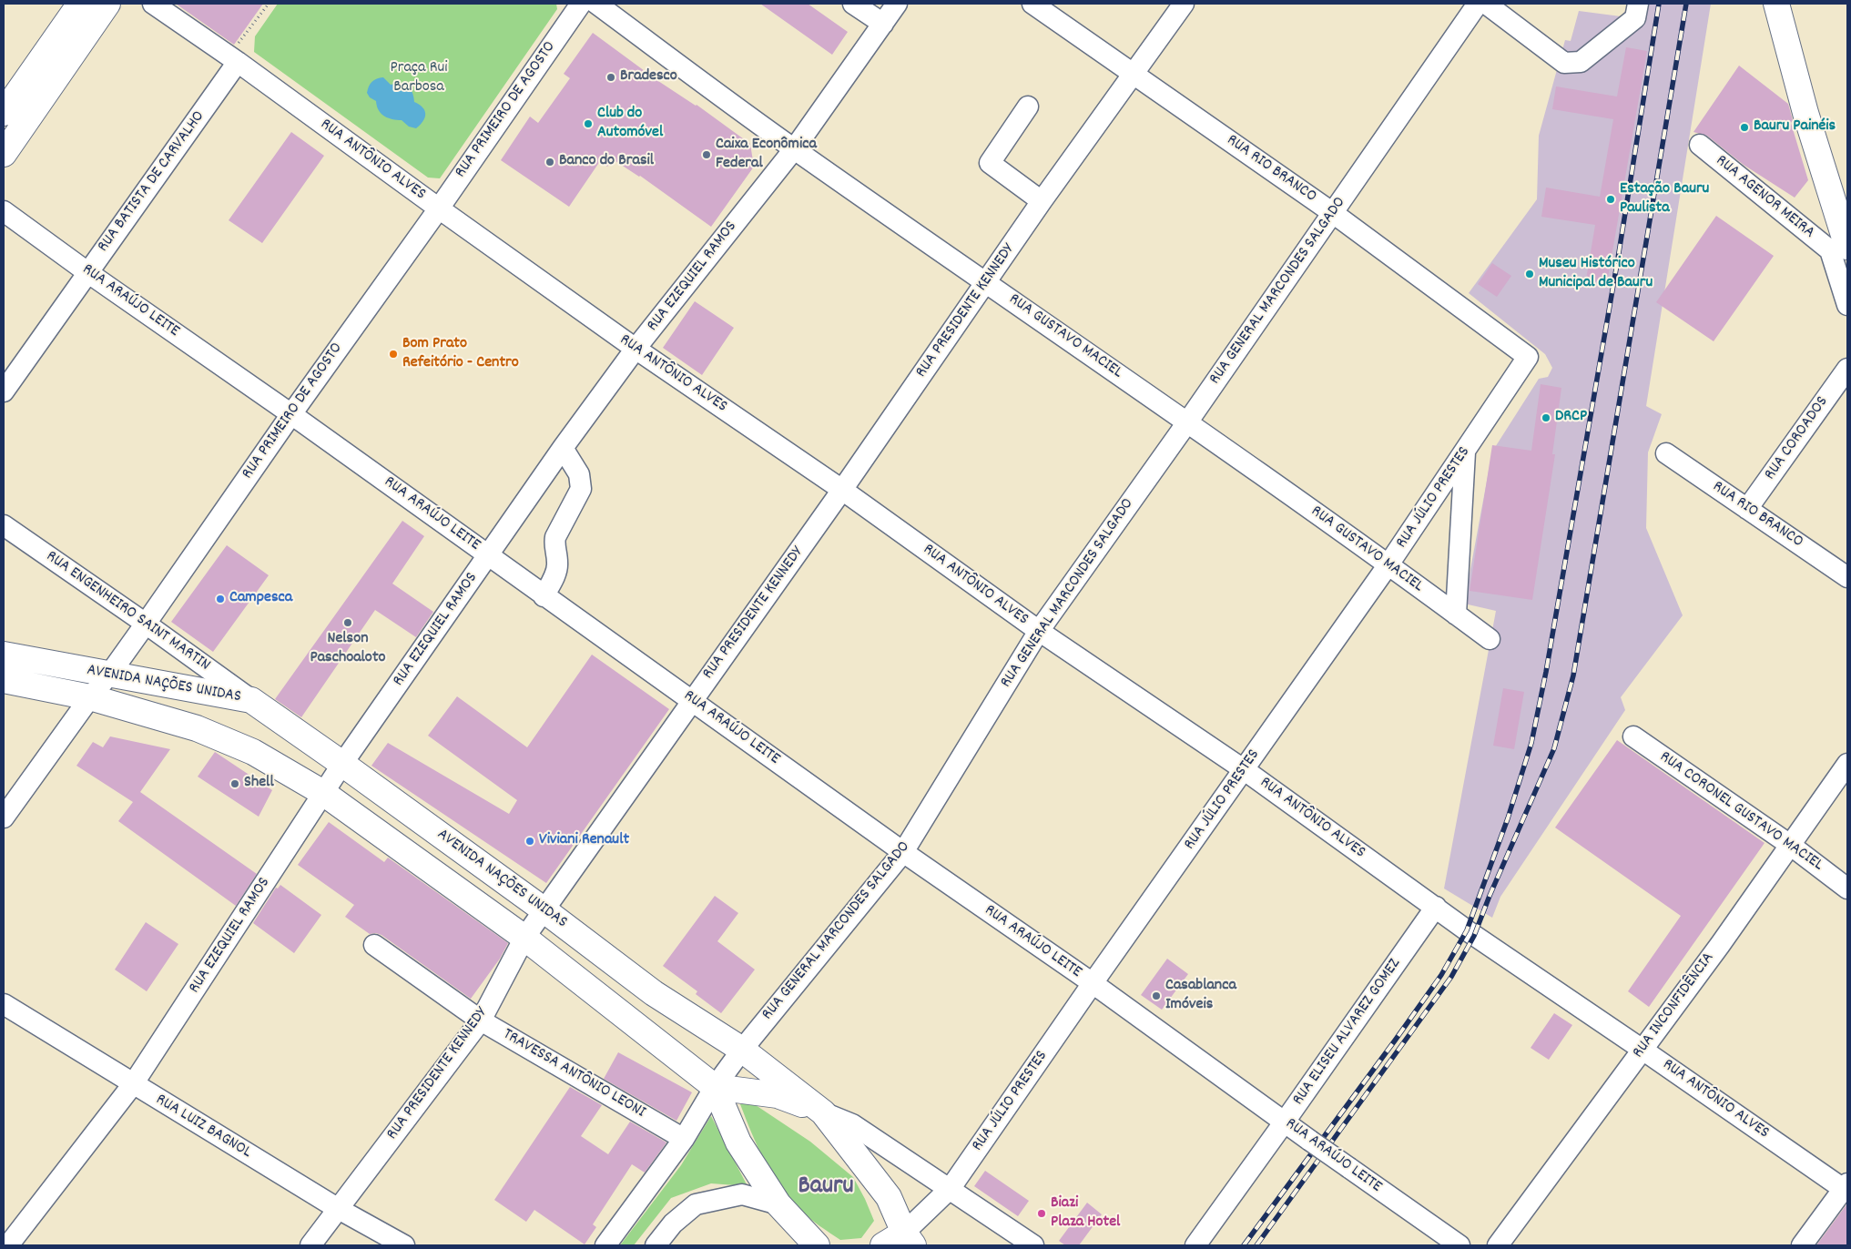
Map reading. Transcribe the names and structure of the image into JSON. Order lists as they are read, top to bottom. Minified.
{"streets":{"main road":["AVENIDA NAÇÕES UNIDAS"],"street":["RUA PRIMEIRO DE AGOSTO","RUA ANTÔNIO ALVES","RUA RIO BRANCO","RUA BATISTA DE CARVALHO","RUA AGENOR MEIRA","RUA EZEQUIEL RAMOS","RUA GENERAL MARCONDES SALGADO","RUA ARAÚJO LEITE","RUA PRESIDENTE KENNEDY","RUA GUSTAVO MACIEL","RUA COROADOS","RUA JÚLIO PRESTES","RUA ENGENHEIRO SAINT MARTIN","RUA CORONEL GUSTAVO MACIEL","RUA INCONFIDÊNCIA","RUA ELISEU ALVAREZ GOMEZ","TRAVESSA ANTÔNIO LEONI","RUA LUIZ BAGNOL"]},"crossings":[["RUA PRIMEIRO DE AGOSTO","RUA ANTÔNIO ALVES"],["RUA PRIMEIRO DE AGOSTO","RUA ARAÚJO LEITE"],["RUA PRIMEIRO DE AGOSTO","RUA ENGENHEIRO SAINT MARTIN"],["RUA PRIMEIRO DE AGOSTO","AVENIDA NAÇÕES UNIDAS"],["RUA ANTÔNIO ALVES","RUA BATISTA DE CARVALHO"],["RUA ANTÔNIO ALVES","RUA EZEQUIEL RAMOS"],["RUA ANTÔNIO ALVES","RUA GENERAL MARCONDES SALGADO"],["RUA ANTÔNIO ALVES","RUA PRESIDENTE KENNEDY"],["RUA ANTÔNIO ALVES","RUA JÚLIO PRESTES"],["RUA ANTÔNIO ALVES","RUA INCONFIDÊNCIA"],["RUA ANTÔNIO ALVES","RUA ELISEU ALVAREZ GOMEZ"],["RUA RIO BRANCO","RUA GENERAL MARCONDES SALGADO"],["RUA RIO BRANCO","RUA PRESIDENTE KENNEDY"],["RUA RIO BRANCO","RUA COROADOS"],["RUA RIO BRANCO","RUA JÚLIO PRESTES"],["RUA BATISTA DE CARVALHO","RUA ARAÚJO LEITE"],["RUA EZEQUIEL RAMOS","RUA ARAÚJO LEITE"],["RUA EZEQUIEL RAMOS","RUA GUSTAVO MACIEL"],["RUA EZEQUIEL RAMOS","AVENIDA NAÇÕES UNIDAS"],["RUA EZEQUIEL RAMOS","RUA LUIZ BAGNOL"],["RUA GENERAL MARCONDES SALGADO","RUA ARAÚJO LEITE"],["RUA GENERAL MARCONDES SALGADO","RUA GUSTAVO MACIEL"],["RUA GENERAL MARCONDES SALGADO","AVENIDA NAÇÕES UNIDAS"],["RUA GENERAL MARCONDES SALGADO","TRAVESSA ANTÔNIO LEONI"],["RUA ARAÚJO LEITE","RUA PRESIDENTE KENNEDY"],["RUA ARAÚJO LEITE","RUA JÚLIO PRESTES"],["RUA ARAÚJO LEITE","RUA ELISEU ALVAREZ GOMEZ"],["RUA PRESIDENTE KENNEDY","RUA GUSTAVO MACIEL"],["RUA PRESIDENTE KENNEDY","AVENIDA NAÇÕES UNIDAS"],["RUA PRESIDENTE KENNEDY","TRAVESSA ANTÔNIO LEONI"],["RUA PRESIDENTE KENNEDY","RUA LUIZ BAGNOL"],["RUA GUSTAVO MACIEL","RUA JÚLIO PRESTES"],["RUA JÚLIO PRESTES","AVENIDA NAÇÕES UNIDAS"],["RUA ENGENHEIRO SAINT MARTIN","AVENIDA NAÇÕES UNIDAS"],["RUA CORONEL GUSTAVO MACIEL","RUA INCONFIDÊNCIA"]],"districts":["Bauru"],"parks":["Praça Rui Barbosa"],"places":["Bradesco","Club do Automóvel","Bauru Painéis","Caixa Econômica Federal","Banco do Brasil","Estação Bauru Paulista","Museu Histórico Municipal de Bauru","Bom Prato Refeitório - Centro","DRCP","Campesca","Nelson Paschoaloto","Shell","Viviani Renault","Casablanca Imóveis","Biazi Plaza Hotel"]}
